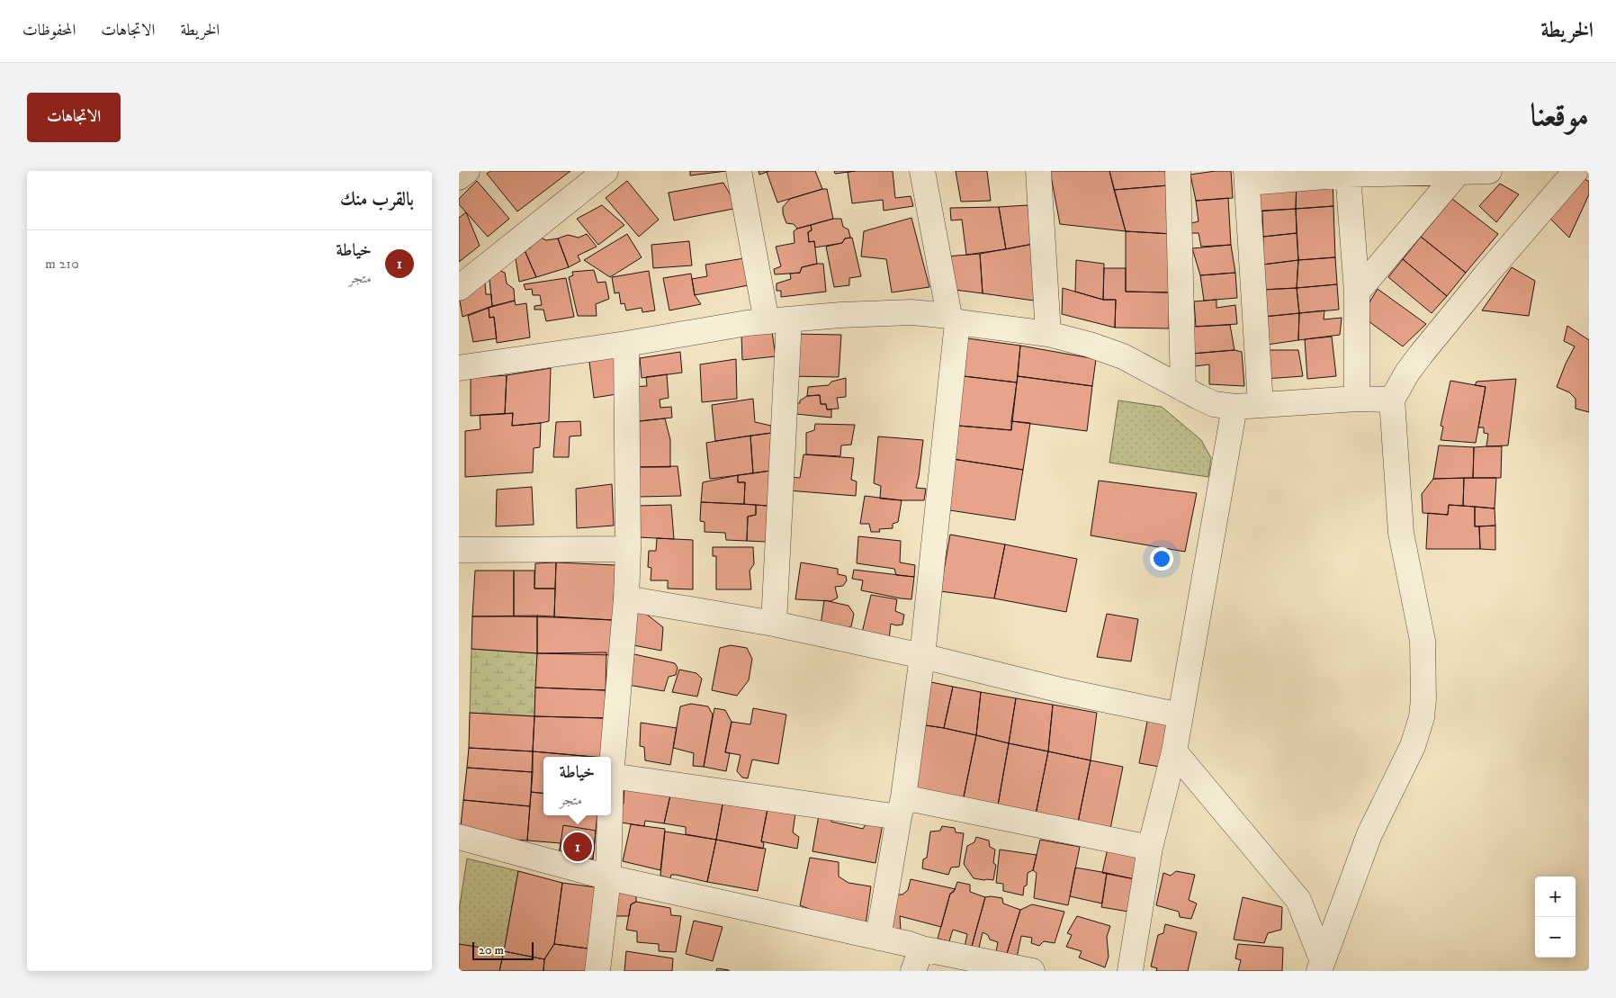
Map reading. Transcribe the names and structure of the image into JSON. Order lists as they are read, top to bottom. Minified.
{"scale_bar":"20 m","page":{"header":"الخريطة","nav":["الخريطة","الاتجاهات","المحفوظات"],"title":"موقعنا","buttons":"الاتجاهات","heading":"بالقرب منك","list":[{"mark":"1","name":"خياطة","note":"متجر","value":"210 m"}],"popup":["خياطة","متجر"],"pins":"1","map_buttons":["+","−"],"scale":"20 m"}}
